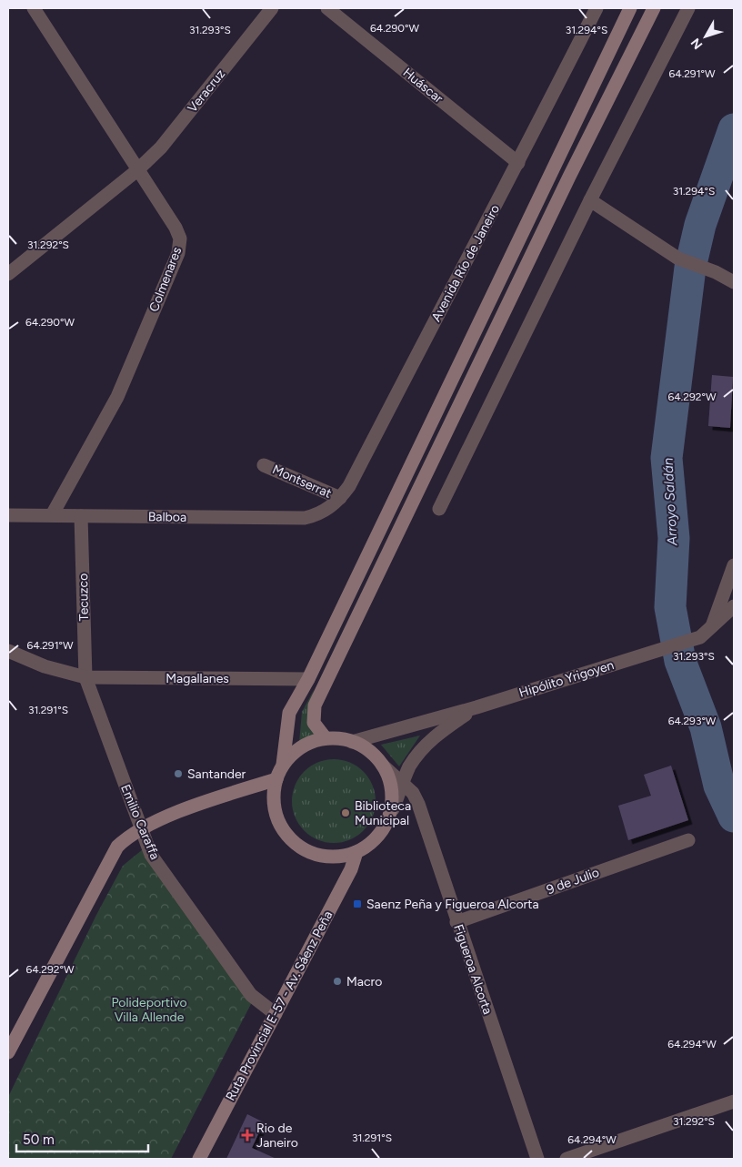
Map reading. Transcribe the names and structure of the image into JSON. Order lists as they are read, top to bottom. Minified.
{"streets":{"main road":["Ruta Provincial E-57 - Av. Sáenz Peña"],"street":["Huáscar","Veracruz","Avenida Río de Janeiro","Colmenares","Montserrat","Balboa","Tecuzco","Magallanes","Hipólito Yrigoyen","Emilio Caraffa","9 de Julio","Figueroa Alcorta"]},"crossings":[["Huáscar","Avenida Río de Janeiro"],["Veracruz","Colmenares"],["Avenida Río de Janeiro","Montserrat"],["Avenida Río de Janeiro","Balboa"],["Colmenares","Balboa"],["Balboa","Tecuzco"],["Tecuzco","Magallanes"],["Tecuzco","Emilio Caraffa"],["Magallanes","Emilio Caraffa"],["Hipólito Yrigoyen","Figueroa Alcorta"],["Hipólito Yrigoyen","Ruta Provincial E-57 - Av. Sáenz Peña"],["Emilio Caraffa","Ruta Provincial E-57 - Av. Sáenz Peña"],["9 de Julio","Figueroa Alcorta"],["Figueroa Alcorta","Ruta Provincial E-57 - Av. Sáenz Peña"]],"water":["Arroyo Saldán"],"parks":["Polideportivo Villa Allende"],"places":{"other":["Santander","Biblioteca Municipal","Macro"],"transit":["Saenz Peña y Figueroa Alcorta"],"health":["Rio de Janeiro"]},"scale_bar":"50 m","north":"bottom left","coordinates":["64.290°W","31.294°S","31.293°S","64.291°W","31.292°S","64.292°W","31.291°S","64.293°W","64.294°W"]}
